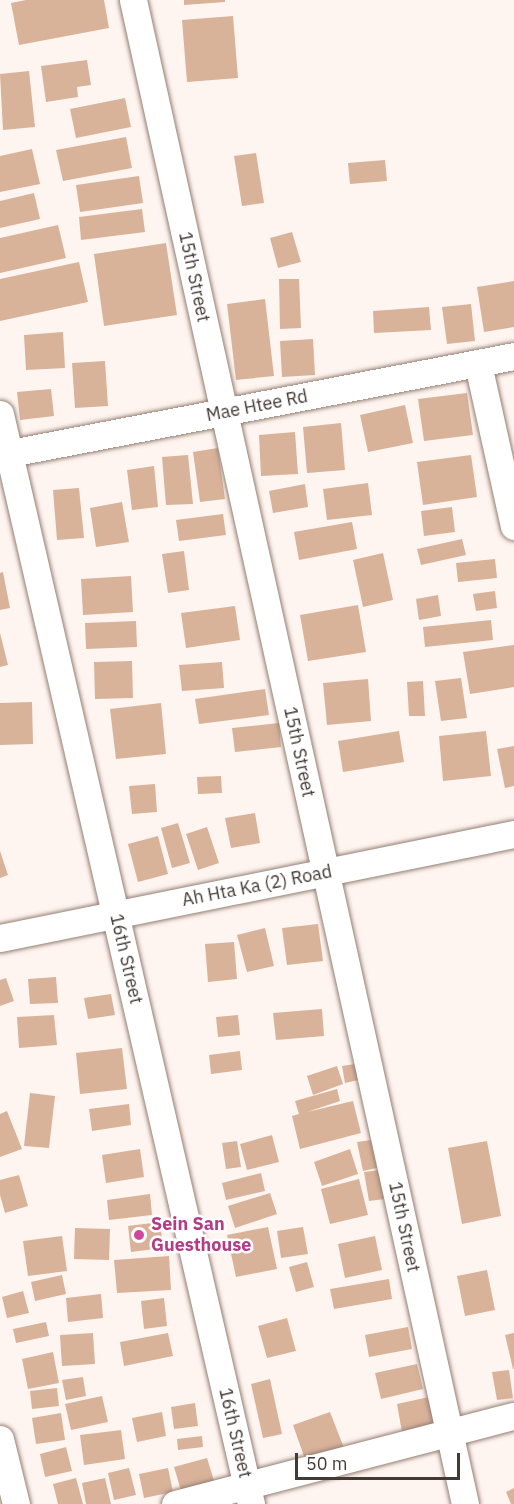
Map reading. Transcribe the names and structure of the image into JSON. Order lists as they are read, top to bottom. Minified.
{"streets":{"street":["15th Street","Mae Htee Rd","Ah Hta Ka (2) Road","16th Street"]},"crossings":[["15th Street","Mae Htee Rd"],["15th Street","Ah Hta Ka (2) Road"],["Mae Htee Rd","16th Street"],["Ah Hta Ka (2) Road","16th Street"]],"places":["Sein San Guesthouse"],"scale_bar":"50 m"}
